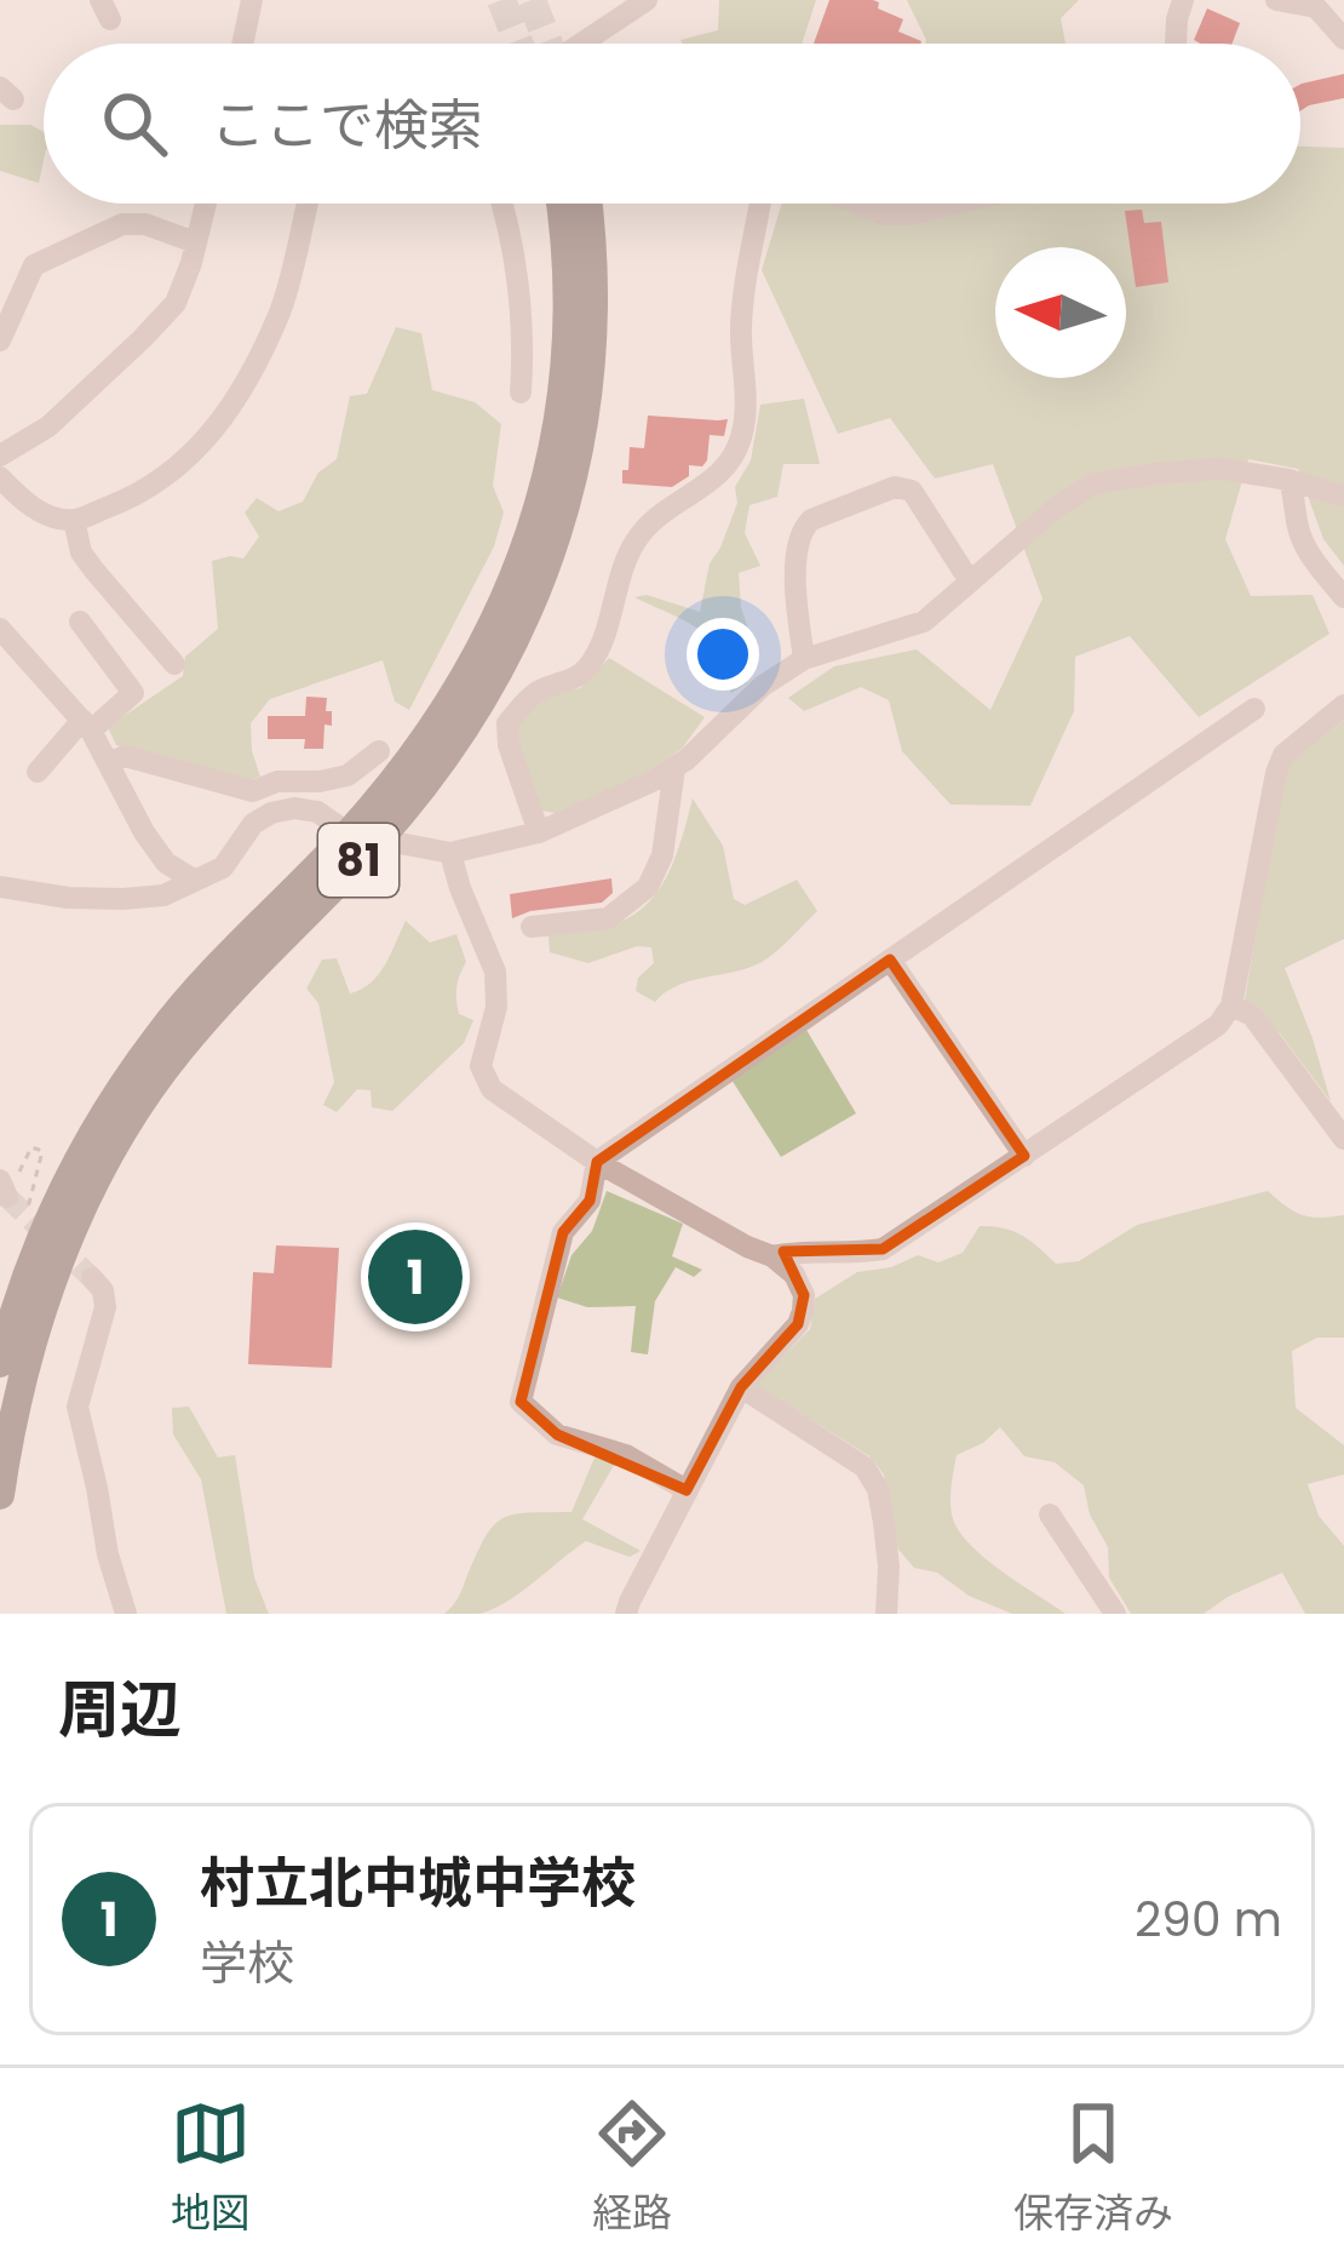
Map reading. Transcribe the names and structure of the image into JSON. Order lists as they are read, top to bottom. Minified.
{"streets":{"main road":["81"]},"north":"left","page":{"search":"ここで検索","pins":"1","heading":"周辺","list":[{"mark":"1","name":"村立北中城中学校","note":"学校","value":"290 m"}],"nav":["地図","経路","保存済み"]}}
